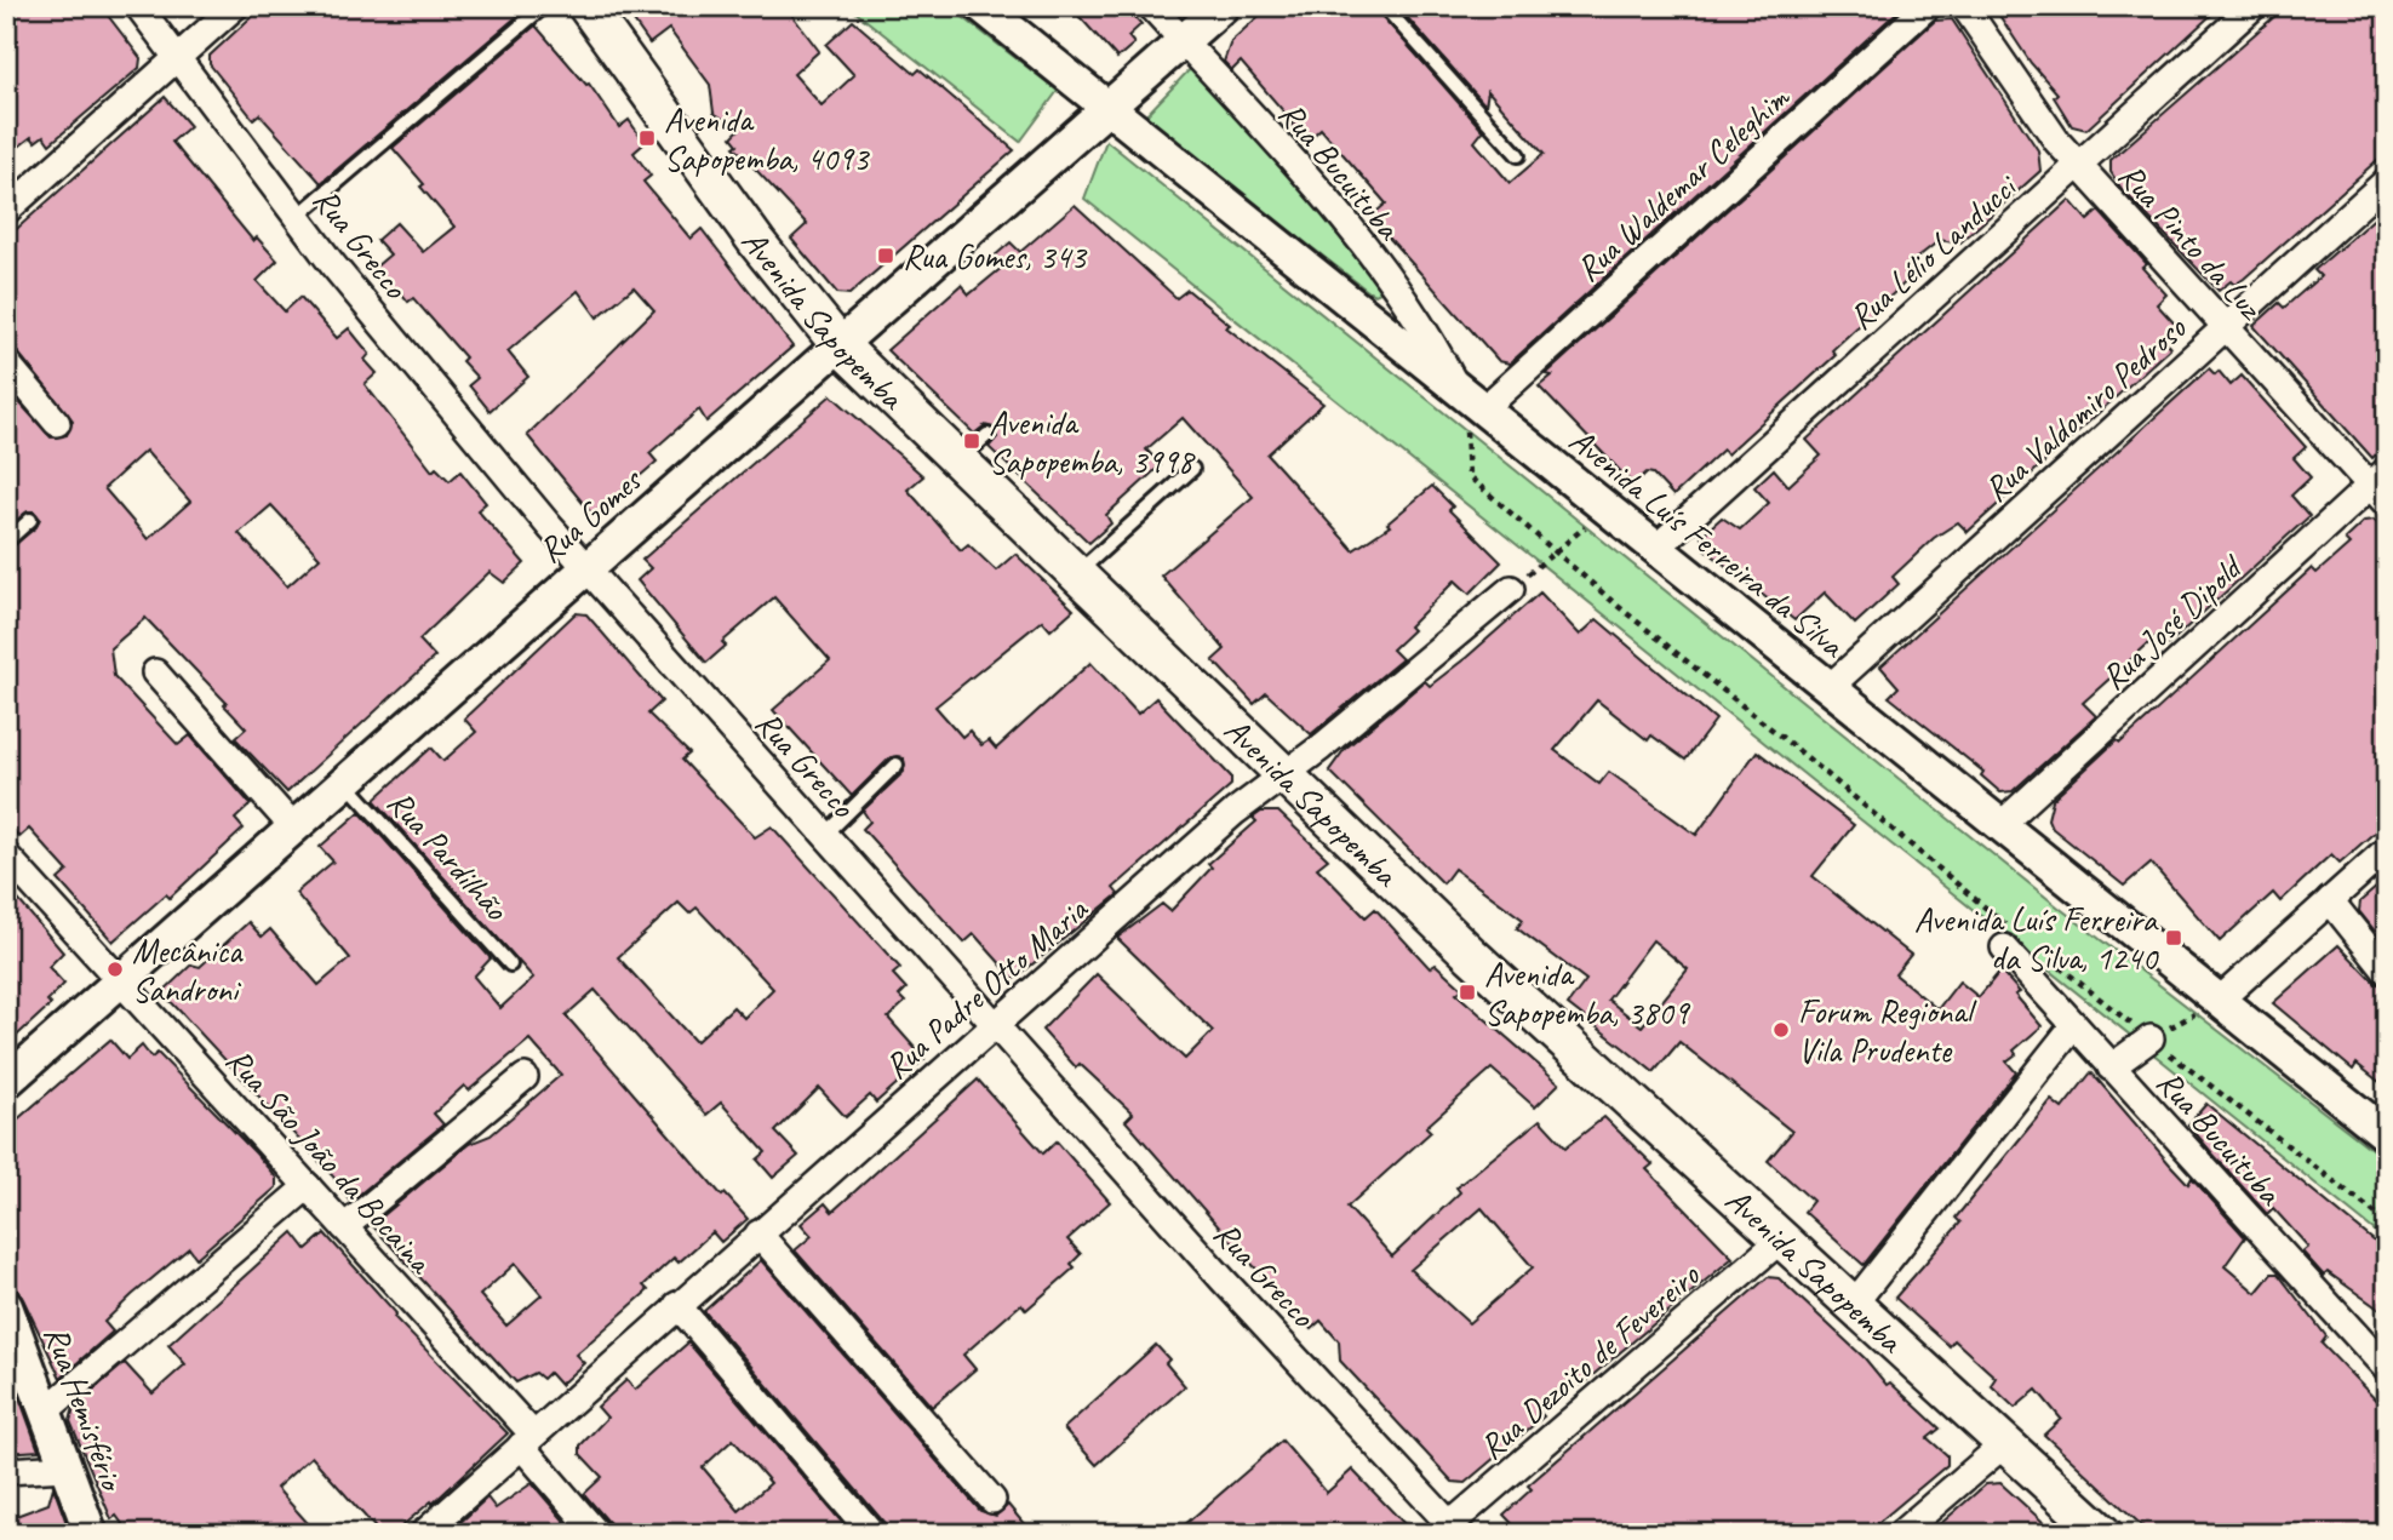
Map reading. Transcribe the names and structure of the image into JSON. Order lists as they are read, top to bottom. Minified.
{"streets":{"main road":["Avenida Sapopemba"],"street":["Rua Bucuituba","Rua Waldemar Celeghim","Rua Pinto da Luz","Rua Grecco","Rua Lélio Landucci","Rua Valdomiro Pedroso","Rua Gomes","Avenida Luís Ferreira da Silva","Rua José Dipold","Rua Padre Otto Maria","Rua São João da Bocaina","Rua Dezoito de Fevereiro","Rua Hemisfério"],"lane":["Rua Pardilhão"]},"crossings":[["Rua Bucuituba","Rua Waldemar Celeghim"],["Rua Bucuituba","Rua Gomes"],["Rua Bucuituba","Avenida Luís Ferreira da Silva"],["Rua Waldemar Celeghim","Avenida Luís Ferreira da Silva"],["Rua Pinto da Luz","Rua Lélio Landucci"],["Rua Pinto da Luz","Rua Valdomiro Pedroso"],["Rua Pinto da Luz","Rua José Dipold"],["Rua Grecco","Rua Gomes"],["Rua Grecco","Rua Padre Otto Maria"],["Rua Grecco","Rua Dezoito de Fevereiro"],["Rua Lélio Landucci","Avenida Luís Ferreira da Silva"],["Avenida Sapopemba","Rua Gomes"],["Avenida Sapopemba","Rua Padre Otto Maria"],["Avenida Sapopemba","Rua Dezoito de Fevereiro"],["Rua Valdomiro Pedroso","Avenida Luís Ferreira da Silva"],["Rua Gomes","Avenida Luís Ferreira da Silva"],["Rua Gomes","Rua Pardilhão"],["Rua Gomes","Rua São João da Bocaina"],["Avenida Luís Ferreira da Silva","Rua José Dipold"],["Rua Padre Otto Maria","Rua São João da Bocaina"]],"places":{"transit":["Avenida Sapopemba, 4093","Rua Gomes, 343","Avenida Sapopemba, 3998","Avenida Luís Ferreira da Silva, 1240","Avenida Sapopemba, 3809"],"other":["Mecânica Sandroni","Forum Regional Vila Prudente"]}}
